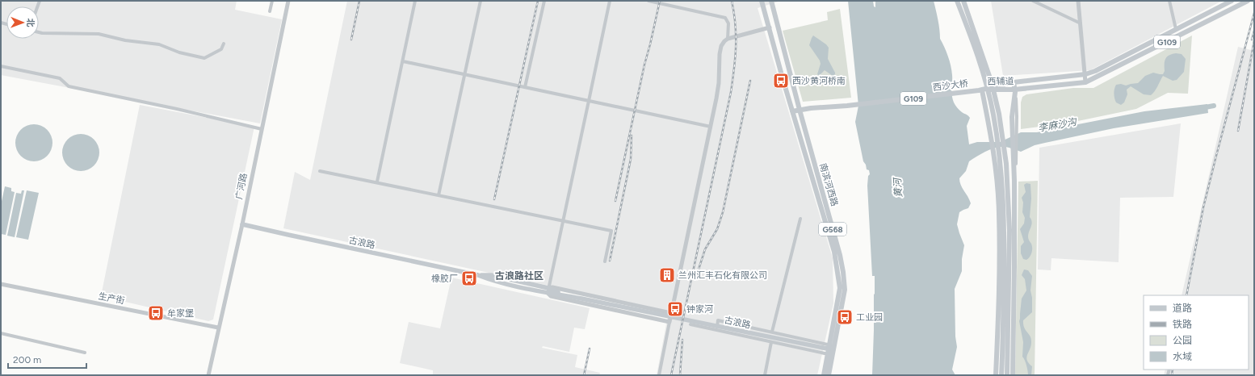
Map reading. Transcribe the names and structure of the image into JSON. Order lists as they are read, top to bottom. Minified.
{"streets":{"main road":["G109","西辅道","西沙大桥","南滨河西路","G568","古浪路"],"street":["广河路","生产街"]},"crossings":[["G109","西沙大桥"],["G109","南滨河西路"],["西辅道","西沙大桥"],["西沙大桥","南滨河西路"],["南滨河西路","古浪路"],["广河路","古浪路"],["广河路","生产街"]],"districts":["古浪路社区"],"water":["李麻沙沟","黄河"],"places":{"bus stop":["西沙黄河桥南","橡胶厂","钟家河","牟家堡","工业园"],"building":["兰州汇丰石化有限公司"]},"legend":["道路","铁路","公园","水域"],"scale_bar":"200 m","north":"right"}
